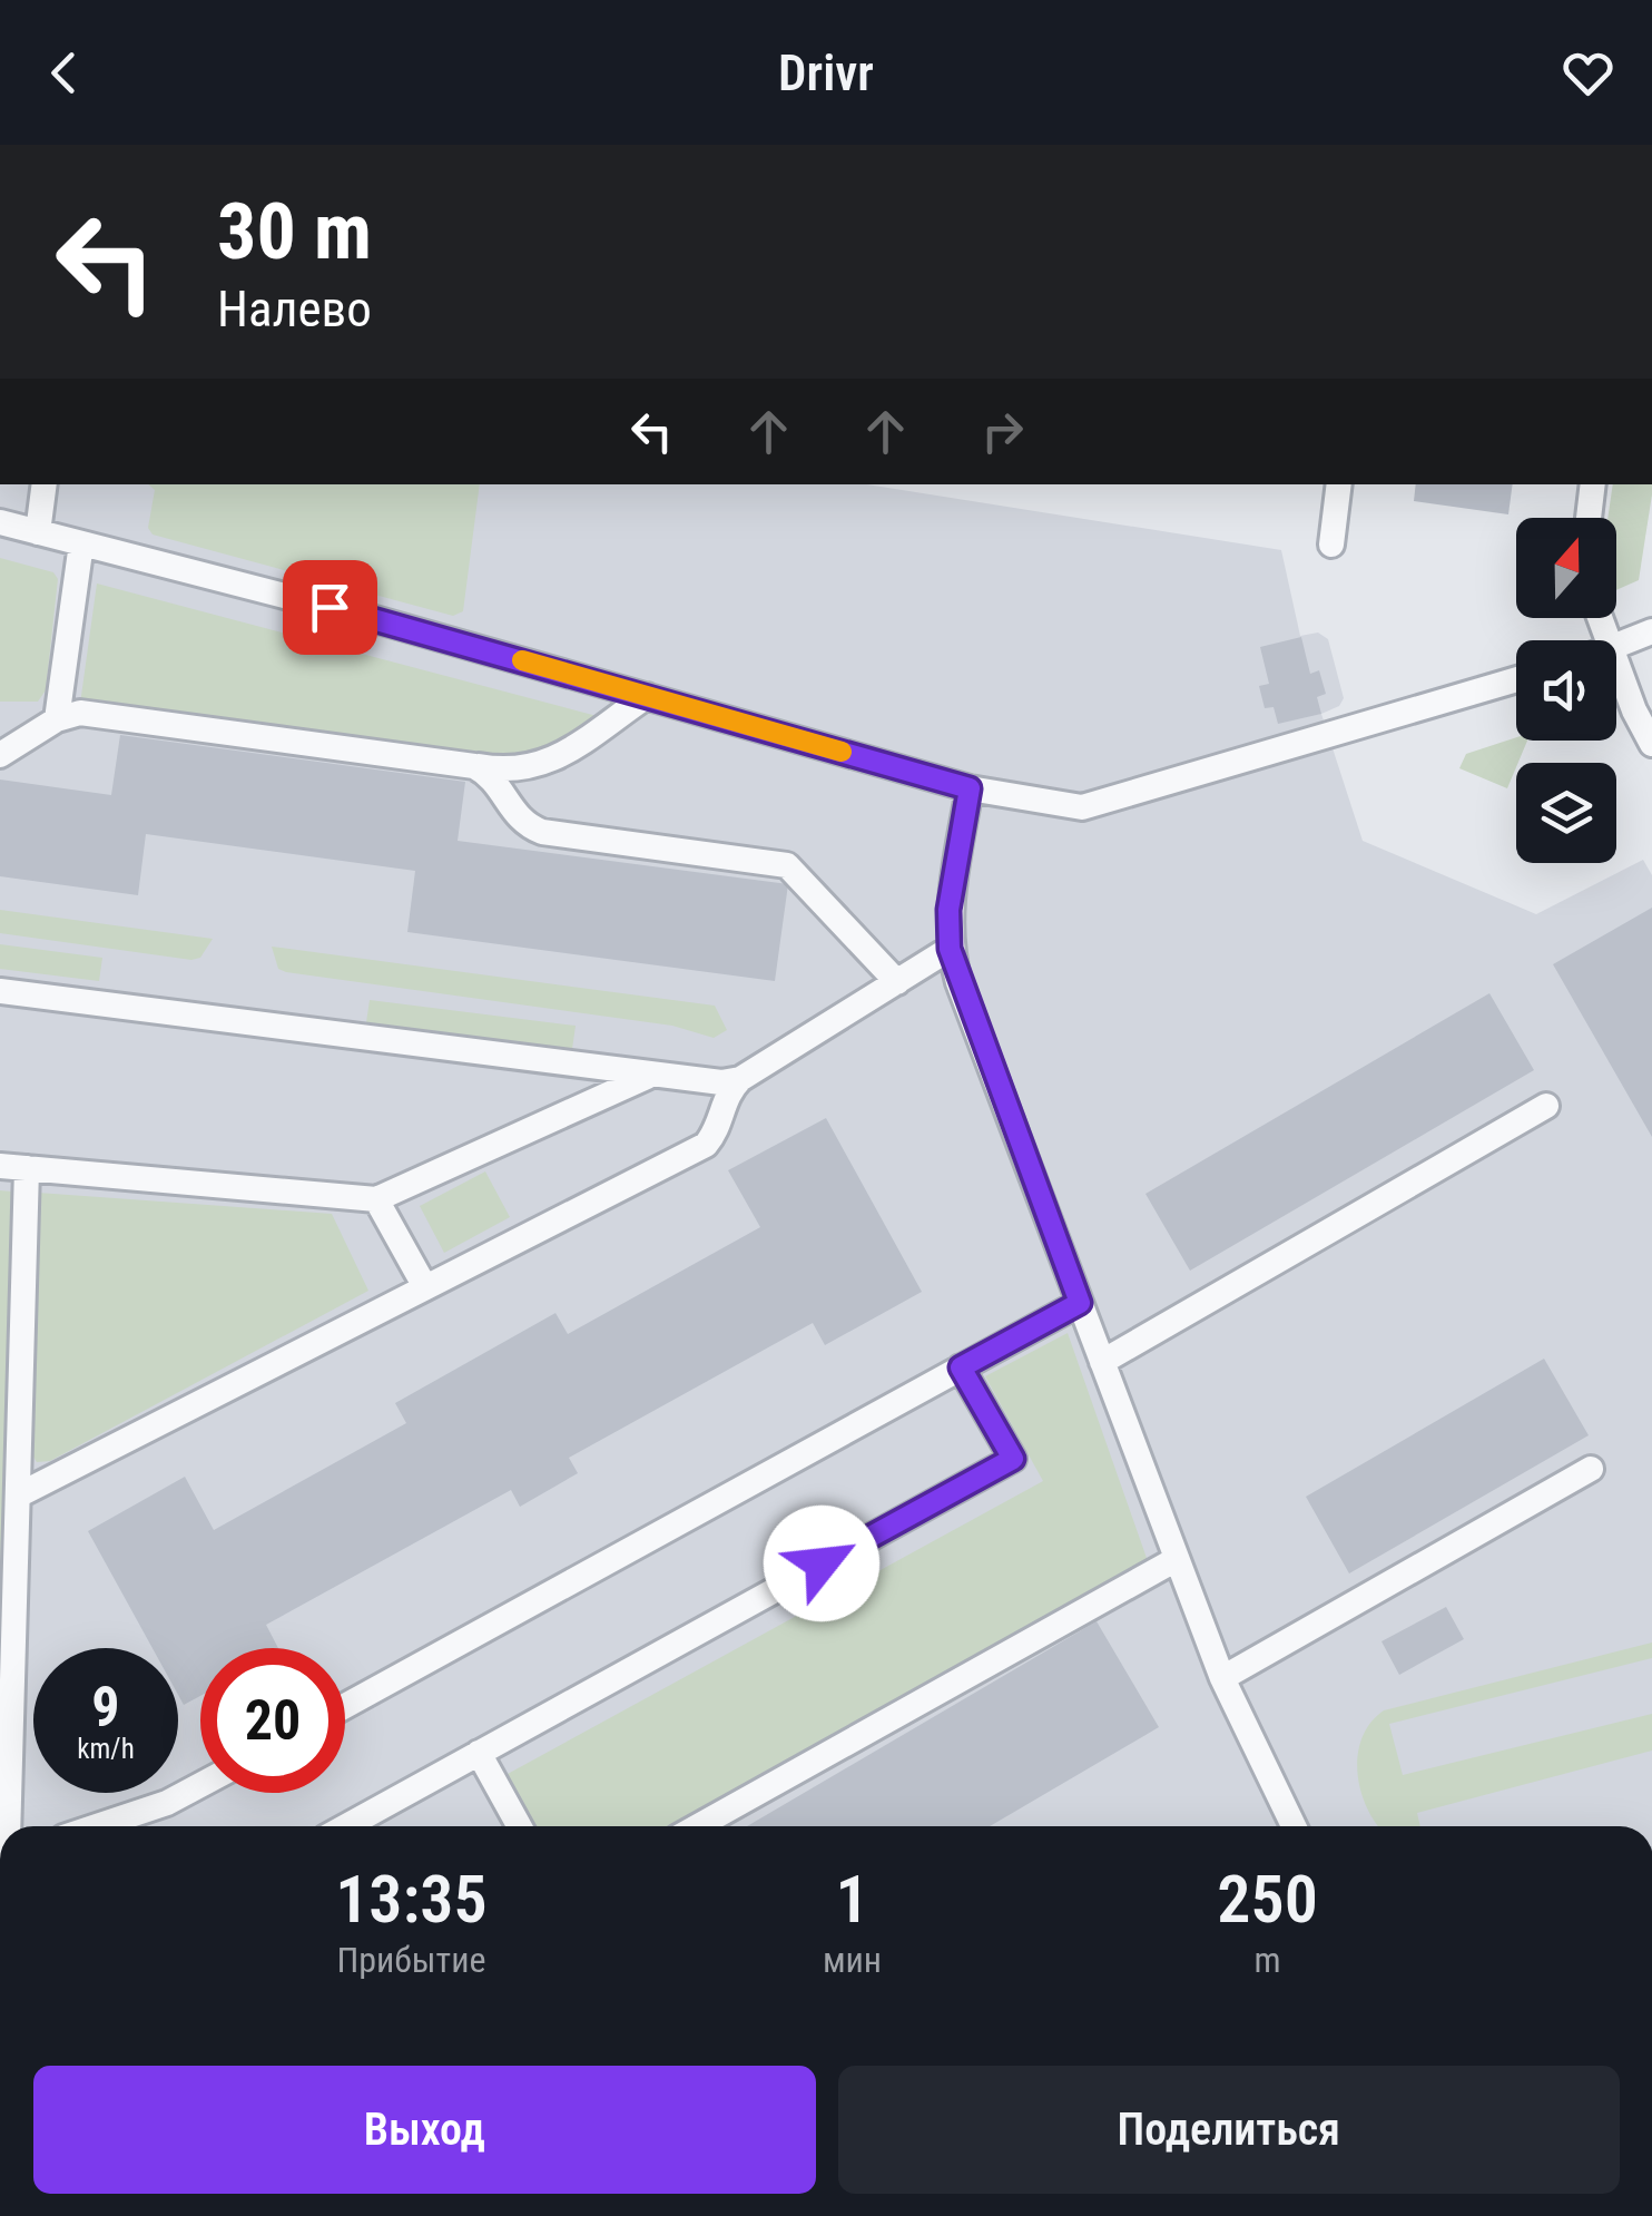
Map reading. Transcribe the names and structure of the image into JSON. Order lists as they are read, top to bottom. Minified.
{"north":"top","page":{"header":"Drivr","turn":["30 m","Налево"],"speed":"9 km/h","limit":"20","eta":["13:35","Прибытие","1","мин","250","m"],"buttons":["Выход","Поделиться"]}}
